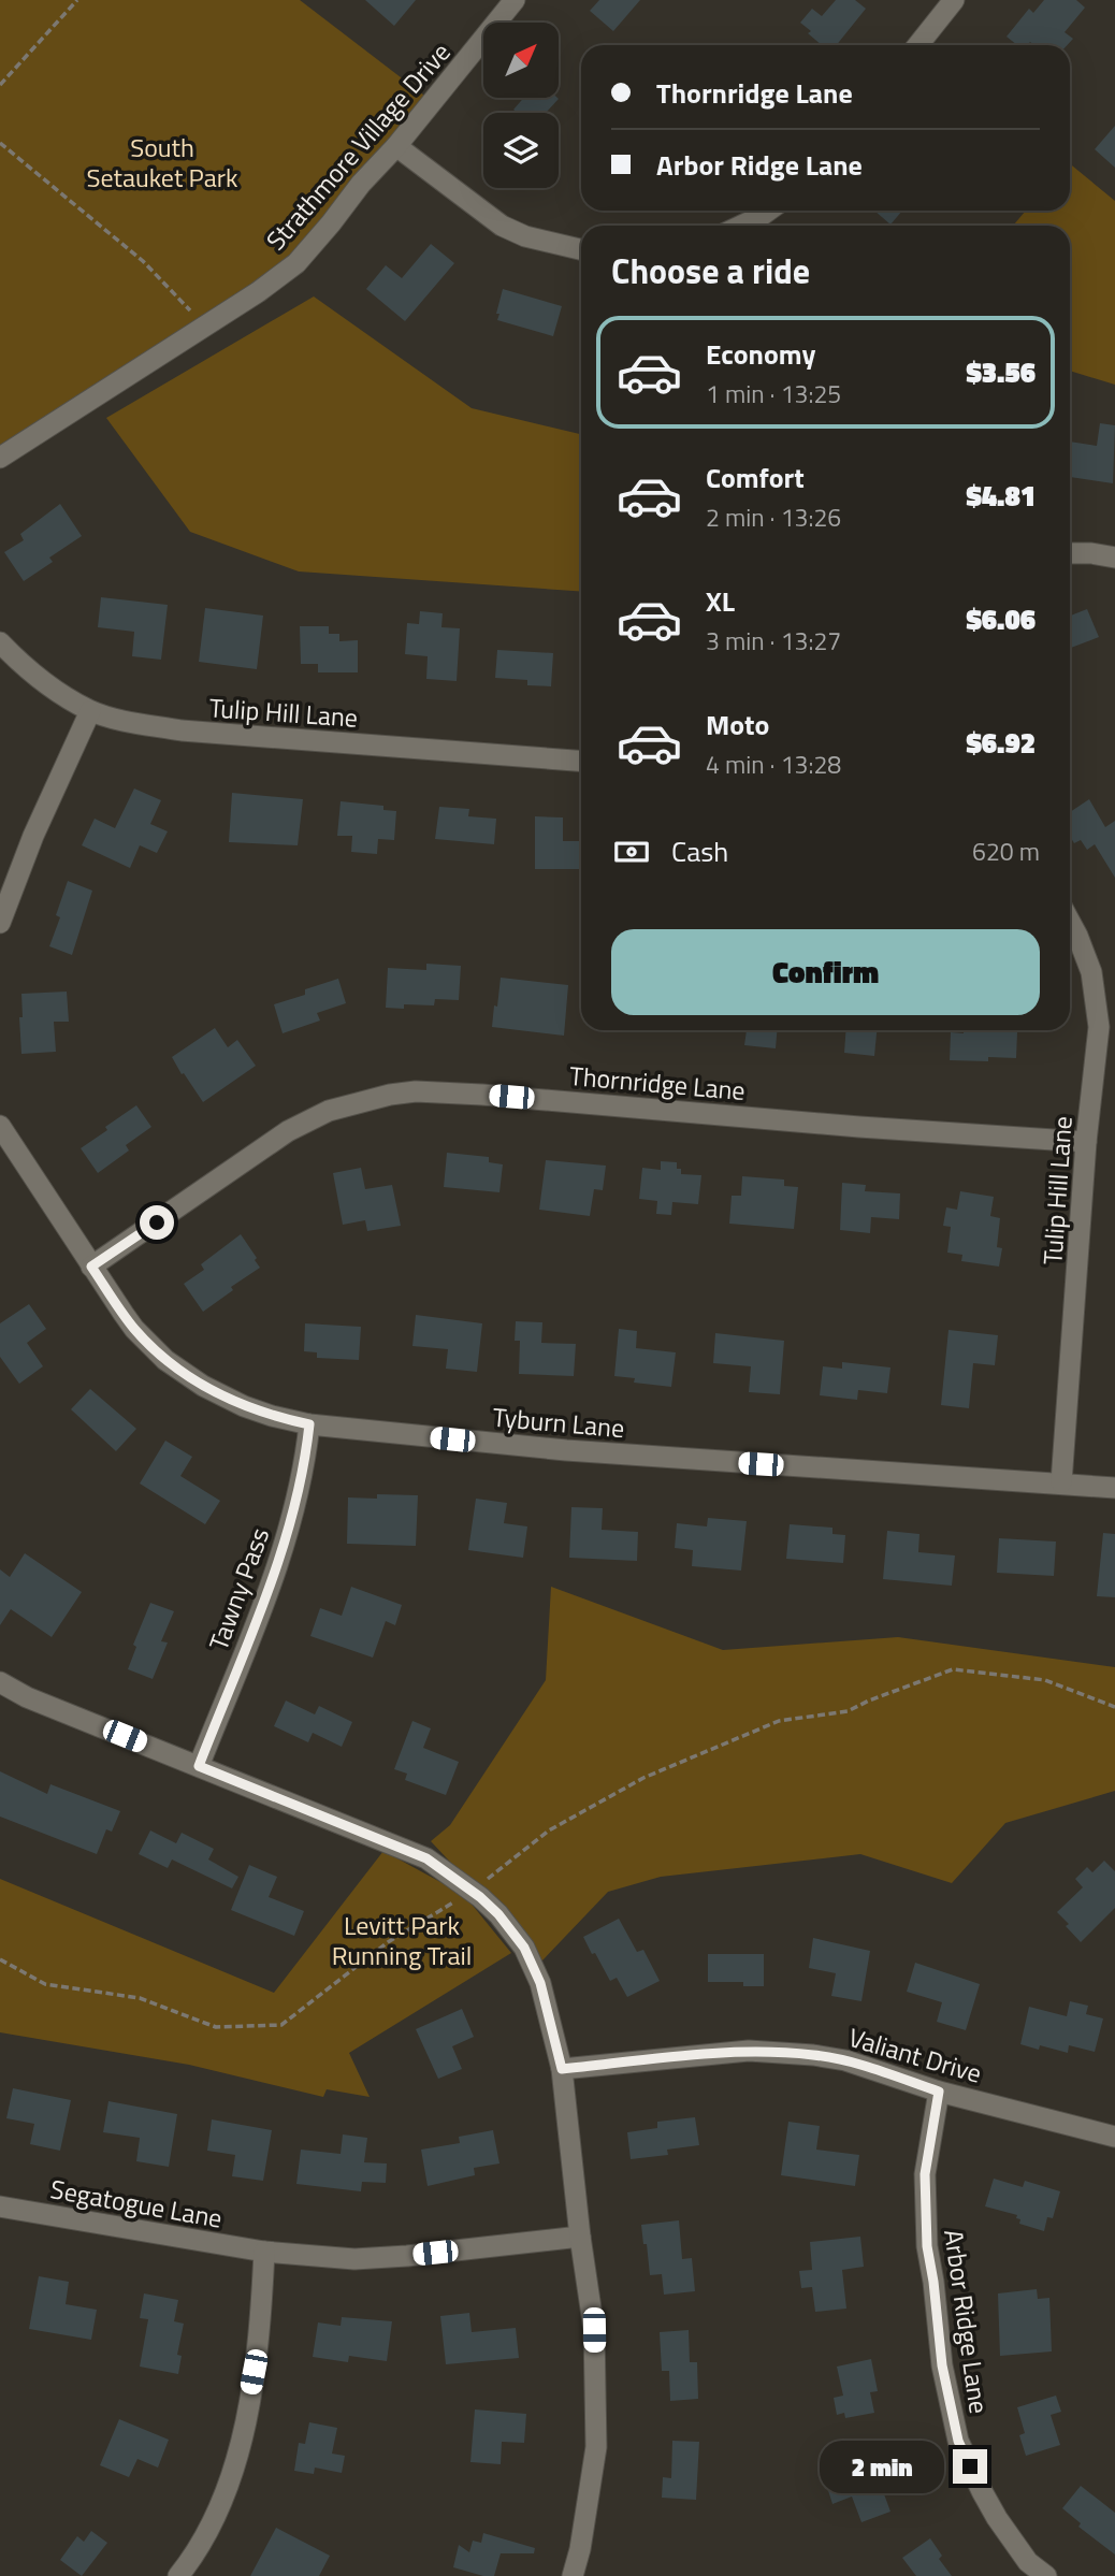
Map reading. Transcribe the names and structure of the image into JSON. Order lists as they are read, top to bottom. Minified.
{"streets":{"street":["Strathmore Village Drive","Tulip Hill Lane","Thornridge Lane","Tyburn Lane","Tawny Pass","Valiant Drive","Segatogue Lane","Arbor Ridge Lane"]},"crossings":[["Tulip Hill Lane","Thornridge Lane"],["Tulip Hill Lane","Tyburn Lane"],["Thornridge Lane","Tyburn Lane"],["Tyburn Lane","Tawny Pass"],["Valiant Drive","Arbor Ridge Lane"]],"parks":["South Setauket Park","Levitt Park Running Trail"],"north":"top right","page":{"banner":["Thornridge Lane","Arbor Ridge Lane"],"heading":"Choose a ride","list":[{"name":"Economy","note":"1 min · 13:25","value":"$3.56"},{"name":"Comfort","note":"2 min · 13:26","value":"$4.81"},{"name":"XL","note":"3 min · 13:27","value":"$6.06"},{"name":"Moto","note":"4 min · 13:28","value":"$6.92"}],"pay":["Cash","620 m"],"buttons":"Confirm","bubble":"2 min"}}
